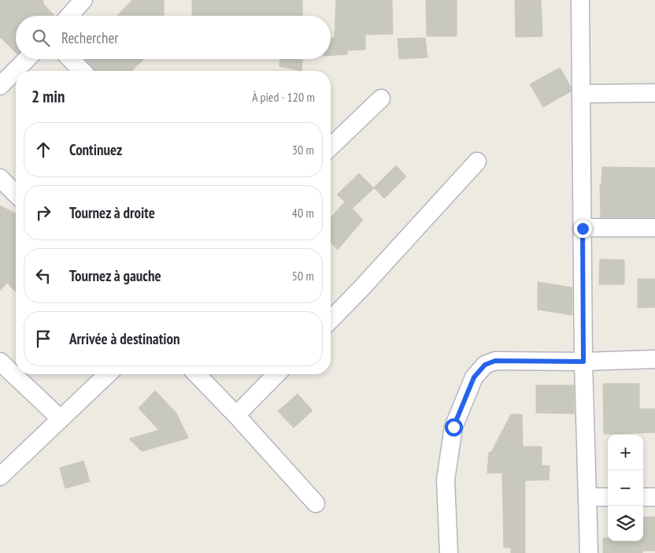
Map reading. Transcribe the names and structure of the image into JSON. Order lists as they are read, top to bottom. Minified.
{"page":{"search":"Rechercher","heading":["2 min","À pied · 120 m"],"list":[["Continuez","30 m"],["Tournez à droite","40 m"],["Tournez à gauche","50 m"],"Arrivée à destination"],"map_buttons":["+","−"]}}
